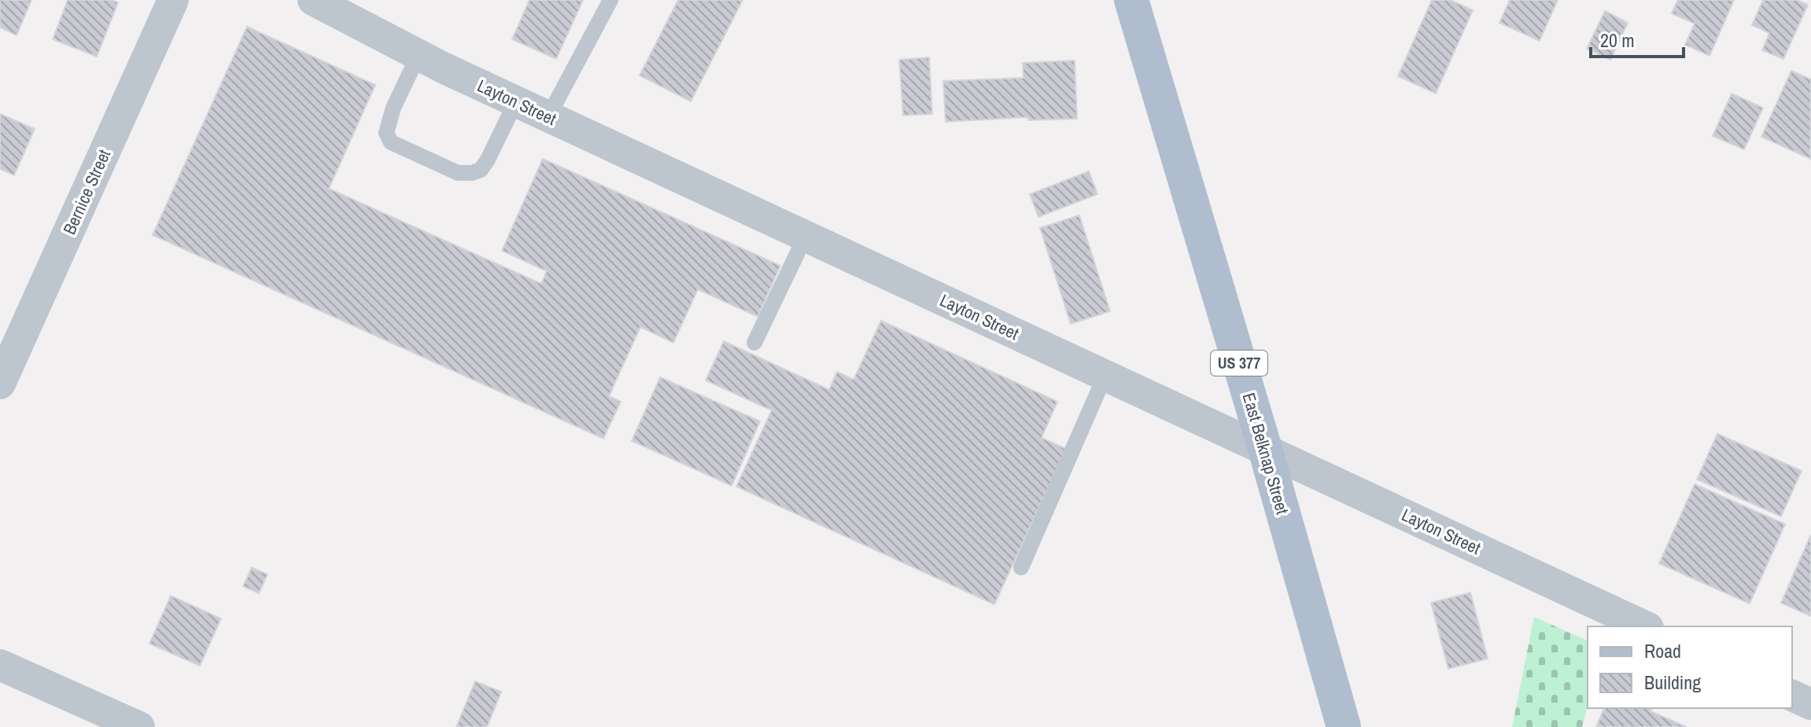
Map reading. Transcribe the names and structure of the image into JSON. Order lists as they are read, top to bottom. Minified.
{"streets":{"main road":["US 377","East Belknap Street"],"street":["Layton Street","Bernice Street"]},"crossings":[["Layton Street","East Belknap Street"]],"legend":["Road","Building"],"scale_bar":"20 m"}
